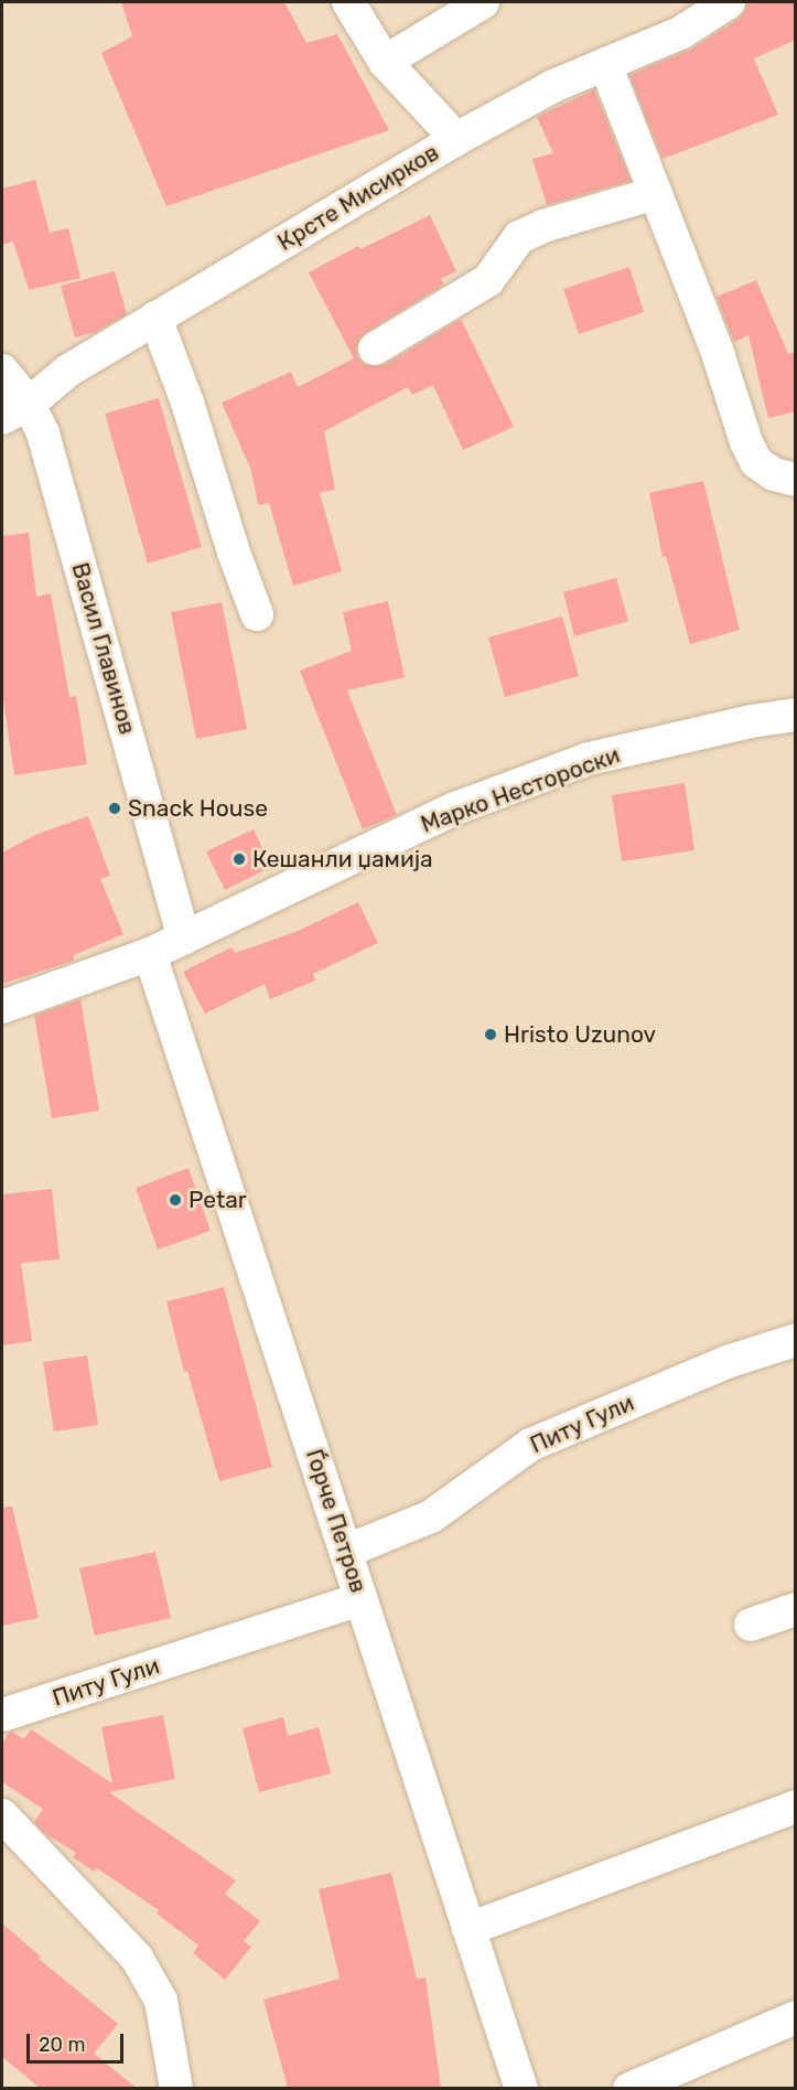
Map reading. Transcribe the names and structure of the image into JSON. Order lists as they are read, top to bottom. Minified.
{"streets":{"street":["Крсте Мисирков","Васил Главинов","Марко Нестороски","Питу Гули","Ѓорче Петров"]},"crossings":[["Крсте Мисирков","Васил Главинов"],["Васил Главинов","Марко Нестороски"],["Марко Нестороски","Ѓорче Петров"],["Питу Гули","Ѓорче Петров"]],"places":["Snack House","Кешанли џамија","Hristo Uzunov","Petar"],"scale_bar":"20 m"}
